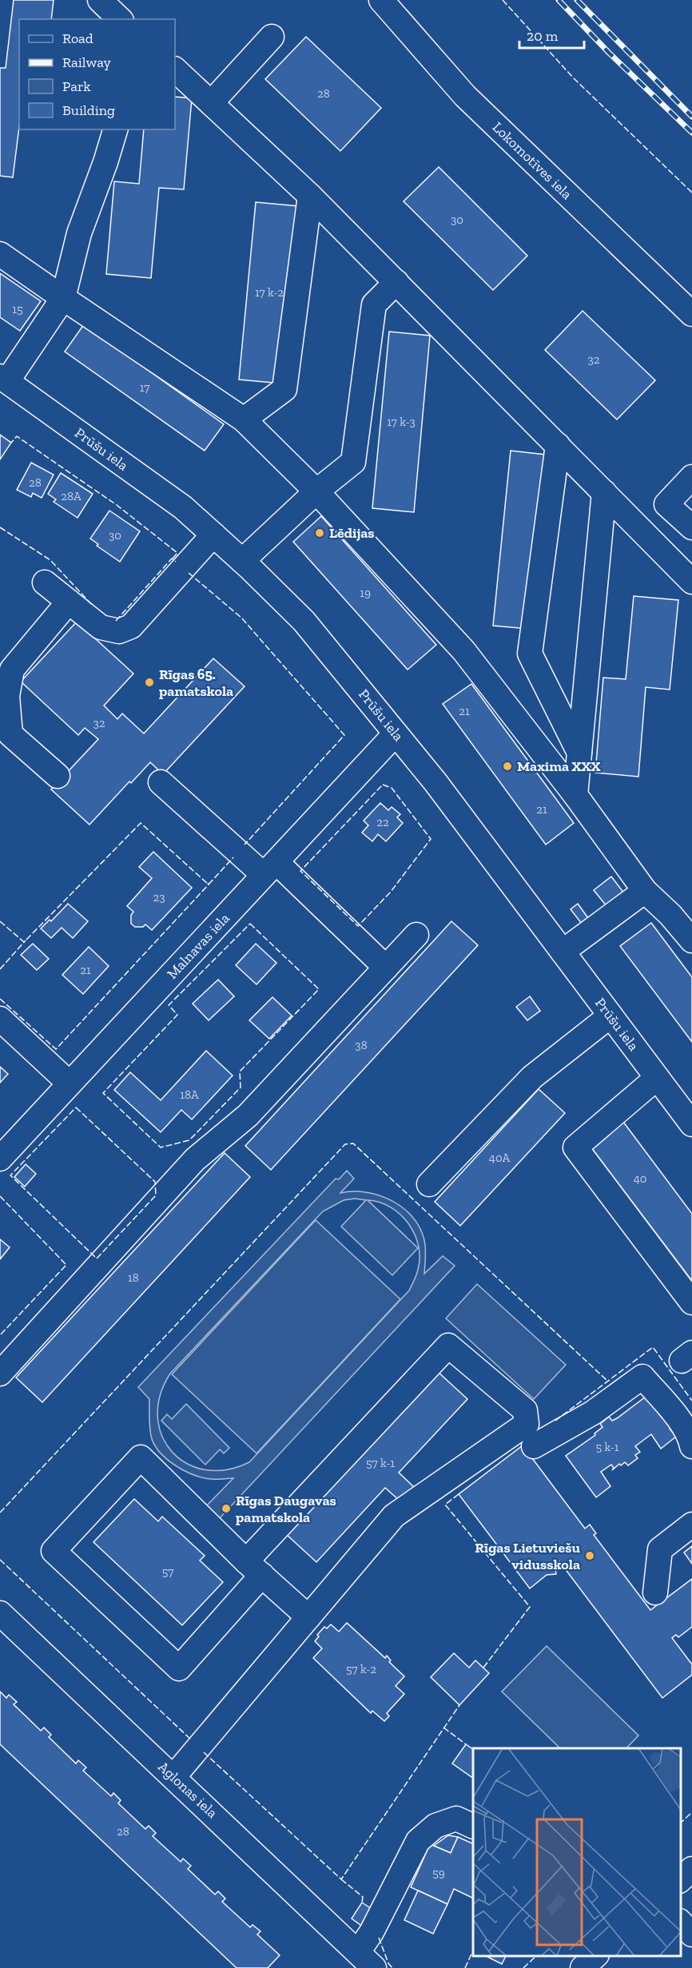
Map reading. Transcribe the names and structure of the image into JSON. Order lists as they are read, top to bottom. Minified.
{"streets":{"street":["Lokomotīves iela","Prūšu iela","Malnavas iela","Aglonas iela"]},"crossings":[["Prūšu iela","Malnavas iela"]],"places":["Lēdijas","Rīgas 65. pamatskola","Maxima XXX","Rīgas Daugavas pamatskola","Rīgas Lietuviešu vidusskola"],"house_numbers":["28","30","17 k-2","15","32","17","17 k-3","28","28A","30","19","21","32","21","22","23","21","38","18A","40A","40","18","5 k-1","57 k-1","57","57 k-2","28","59"],"legend":["Road","Railway","Park","Building"],"scale_bar":"20 m"}
